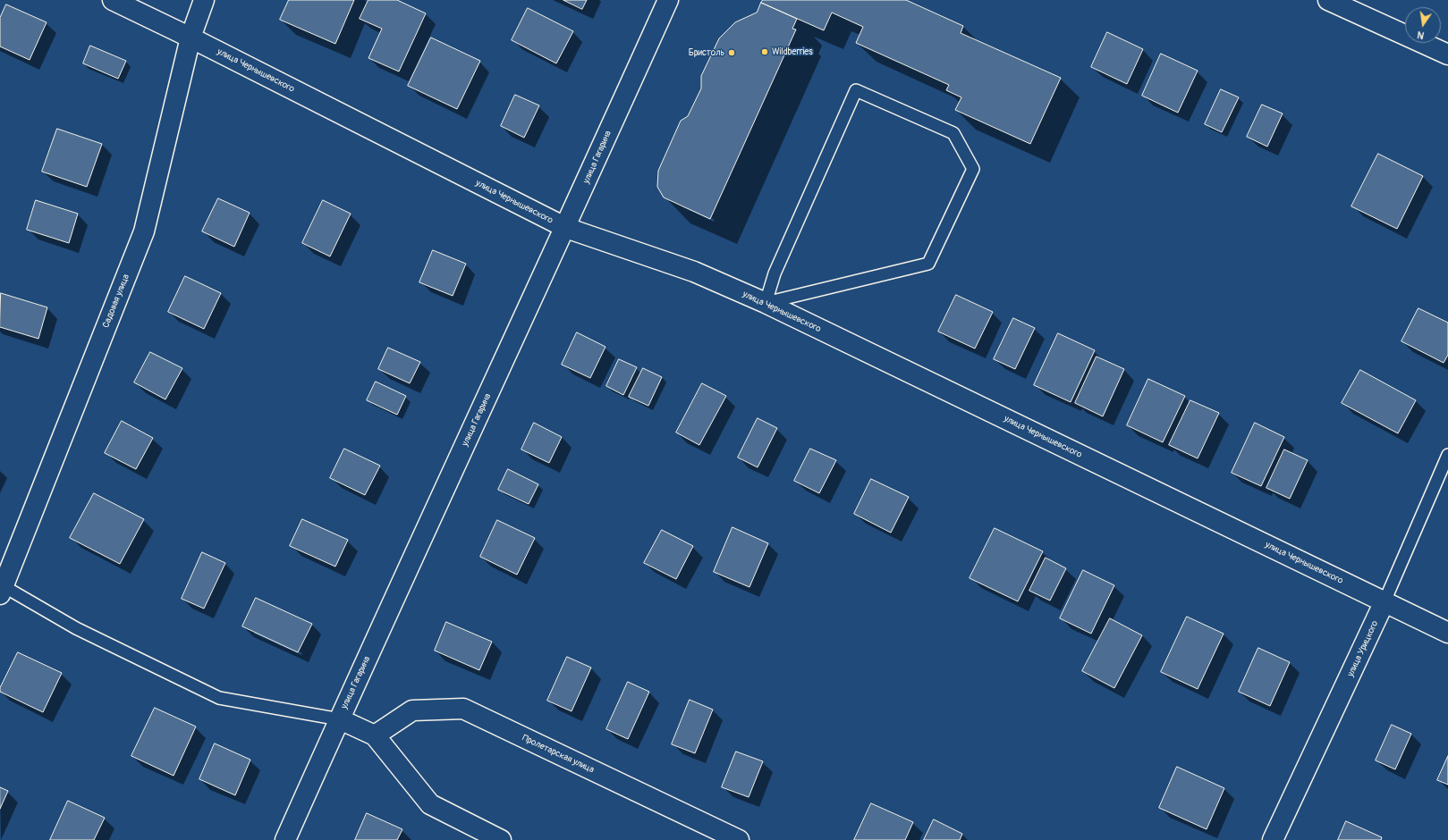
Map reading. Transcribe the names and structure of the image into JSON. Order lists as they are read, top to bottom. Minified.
{"streets":{"street":["улица Чернышевского","улица Гагарина","Садовая улица","улица Урицкого","Пролетарская улица"]},"crossings":[["улица Чернышевского","улица Гагарина"],["улица Чернышевского","Садовая улица"],["улица Чернышевского","улица Урицкого"]],"places":["Wildberries","Бристоль"],"north":"bottom"}
